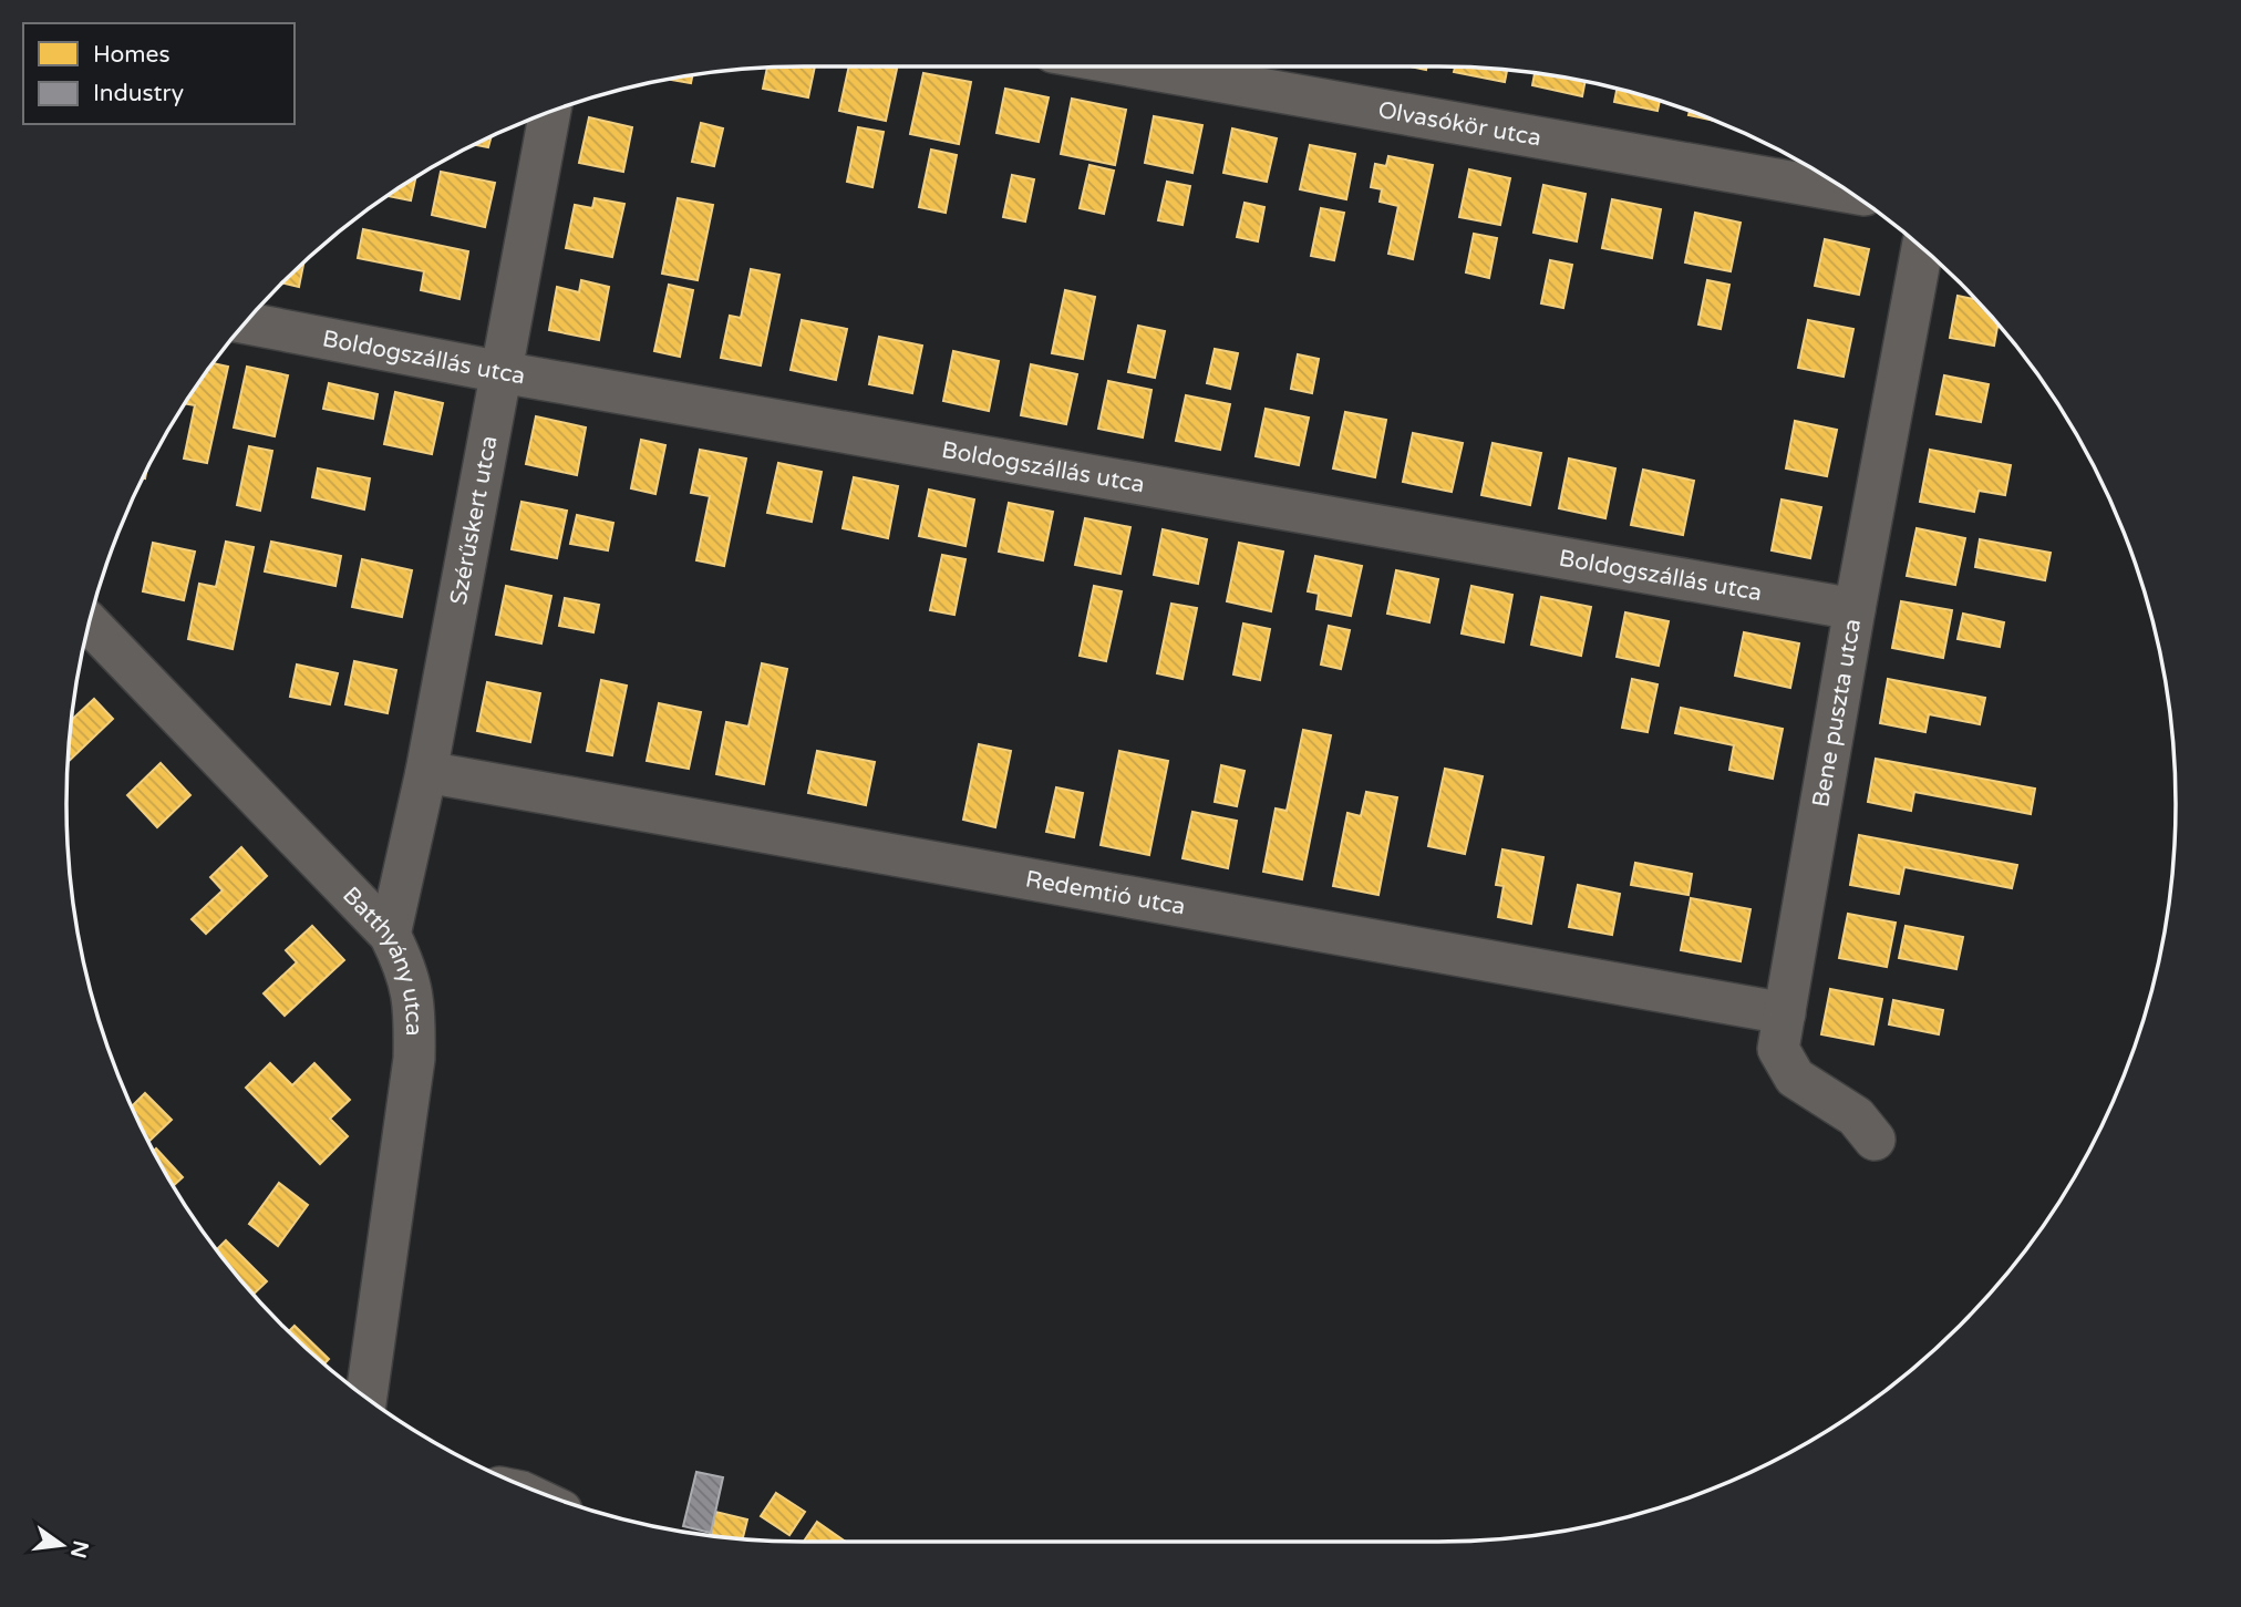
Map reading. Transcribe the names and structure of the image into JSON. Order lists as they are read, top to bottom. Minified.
{"streets":{"street":["Olvasókör utca","Boldogszállás utca","Szérűskert utca","Bene puszta utca","Redemtió utca","Batthyány utca"]},"crossings":[["Boldogszállás utca","Szérűskert utca"],["Boldogszállás utca","Bene puszta utca"],["Szérűskert utca","Redemtió utca"],["Szérűskert utca","Batthyány utca"],["Bene puszta utca","Redemtió utca"]],"legend":["Homes","Industry"],"north":"right"}
